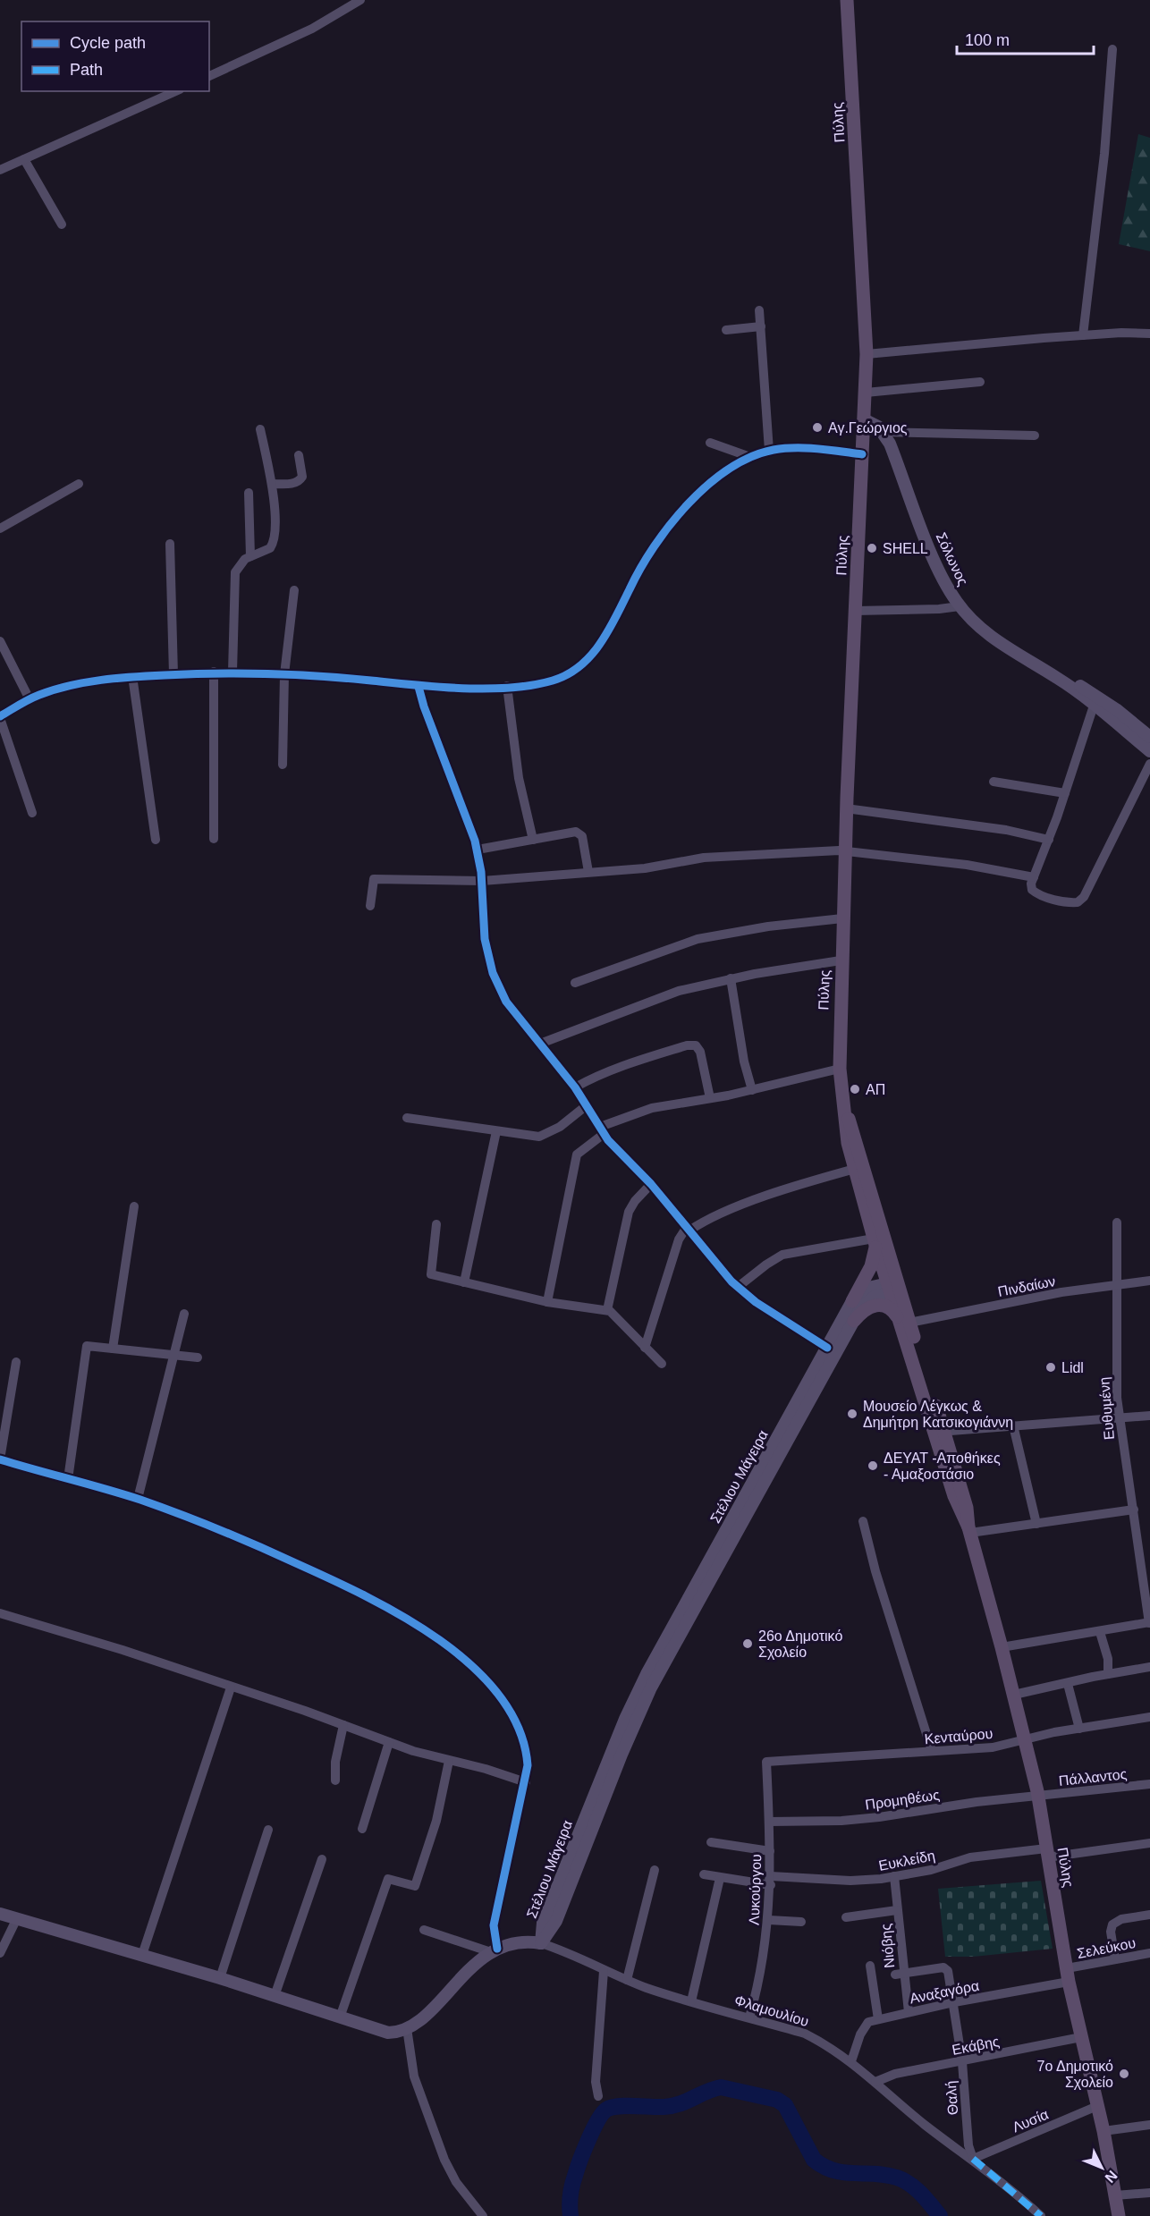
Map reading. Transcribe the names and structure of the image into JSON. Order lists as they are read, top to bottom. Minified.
{"streets":{"main road":["Πύλης","Σόλωνος","Στέλιου Μάγειρα"],"street":["Πινδαίων","Ευθυμένη","Κενταύρου","Πάλλαντος","Προμηθέως","Ευκλείδη","Λυκούργου","Νιόβης","Σελεύκου","Αναξαγόρα","Φλαμουλίου","Εκάβης","Θαλή","Λυσία"]},"crossings":[["Πύλης","Σόλωνος"],["Πύλης","Πινδαίων"],["Πύλης","Στέλιου Μάγειρα"],["Πύλης","Κενταύρου"],["Πύλης","Πάλλαντος"],["Πύλης","Προμηθέως"],["Πύλης","Ευκλείδη"],["Πύλης","Σελεύκου"],["Πύλης","Αναξαγόρα"],["Πύλης","Εκάβης"],["Πύλης","Λυσία"],["Πινδαίων","Ευθυμένη"],["Στέλιου Μάγειρα","Φλαμουλίου"],["Κενταύρου","Λυκούργου"],["Πάλλαντος","Προμηθέως"],["Προμηθέως","Λυκούργου"],["Ευκλείδη","Λυκούργου"],["Ευκλείδη","Νιόβης"],["Λυκούργου","Φλαμουλίου"],["Νιόβης","Αναξαγόρα"],["Νιόβης","Θαλή"],["Σελεύκου","Αναξαγόρα"],["Αναξαγόρα","Θαλή"],["Φλαμουλίου","Εκάβης"],["Φλαμουλίου","Θαλή"],["Φλαμουλίου","Λυσία"],["Εκάβης","Θαλή"],["Θαλή","Λυσία"]],"places":["Αγ.Γεώργιος","SHELL","ΑΠ","Lidl","Μουσείο Λέγκως & Δημήτρη Κατσικογιάννη","ΔΕΥΑΤ -Αποθήκες - Αμαξοστάσιο","26ο Δημοτικό Σχολείο","7ο Δημοτικό Σχολείο"],"legend":["Cycle path","Path"],"scale_bar":"100 m","north":"bottom right"}
